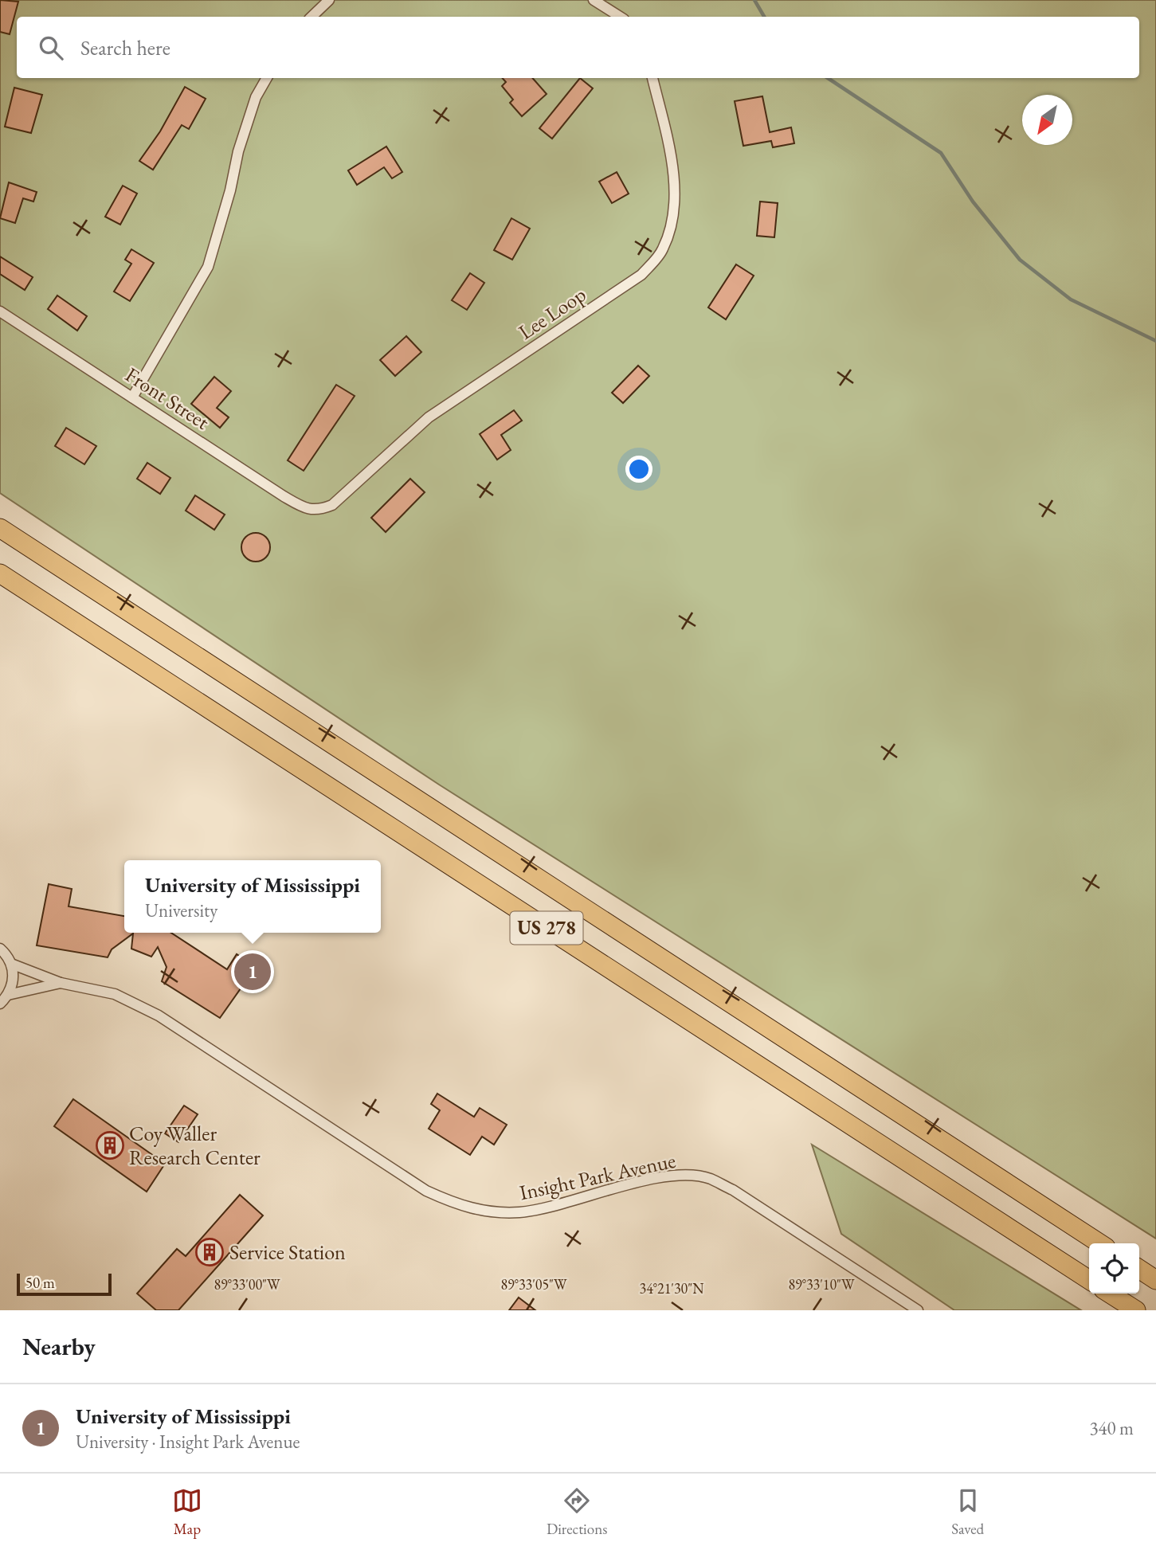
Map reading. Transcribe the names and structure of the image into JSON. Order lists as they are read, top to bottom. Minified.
{"streets":{"highway":["US 278"],"street":["Lee Loop","Front Street","Insight Park Avenue"]},"crossings":[["Lee Loop","Front Street"]],"places":{"building":["Coy Waller Research Center","Service Station"]},"scale_bar":"50 m","north":"bottom left","page":{"search":"Search here","popup":["University of Mississippi","University"],"pins":"1","scale":"50 m","heading":"Nearby","list":[{"mark":"1","name":"University of Mississippi","note":"University · Insight Park Avenue","value":"340 m"}],"nav":["Map","Directions","Saved"]},"coordinates":["89°33'00\"W","89°33'05\"W","89°33'10\"W","34°21'30\"N"]}
